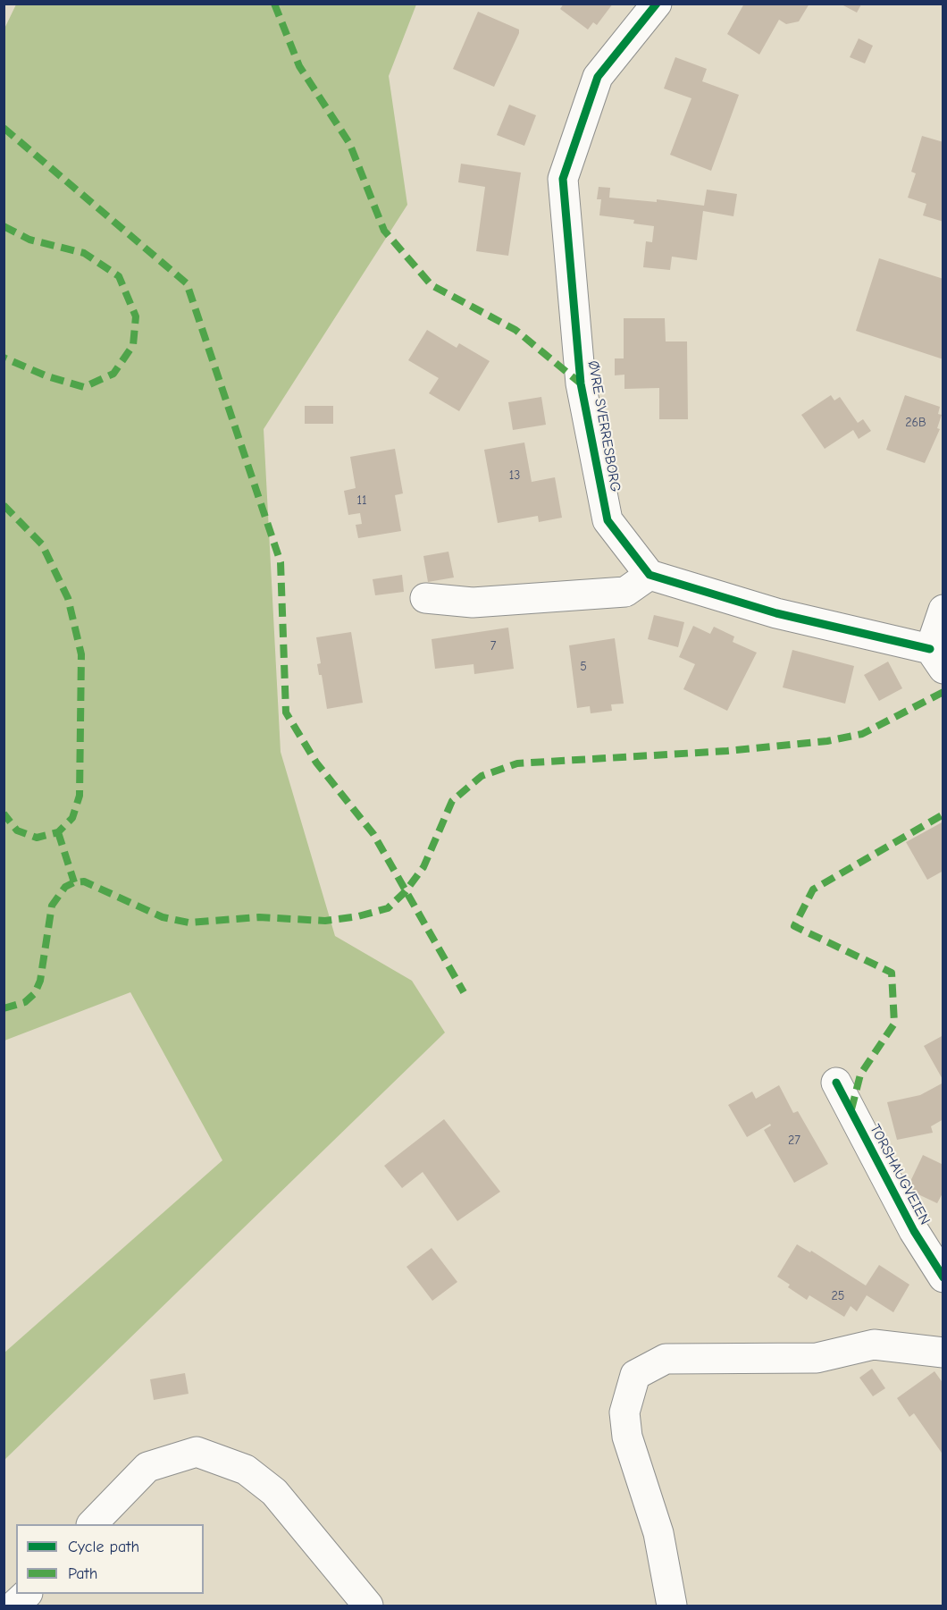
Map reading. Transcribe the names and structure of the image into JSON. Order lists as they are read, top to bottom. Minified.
{"streets":{"street":["ØVRE SVERRESBORG","TORSHAUGVEIEN"]},"house_numbers":["26B","13","11","7","5","27","25"],"legend":["Cycle path","Path"]}
